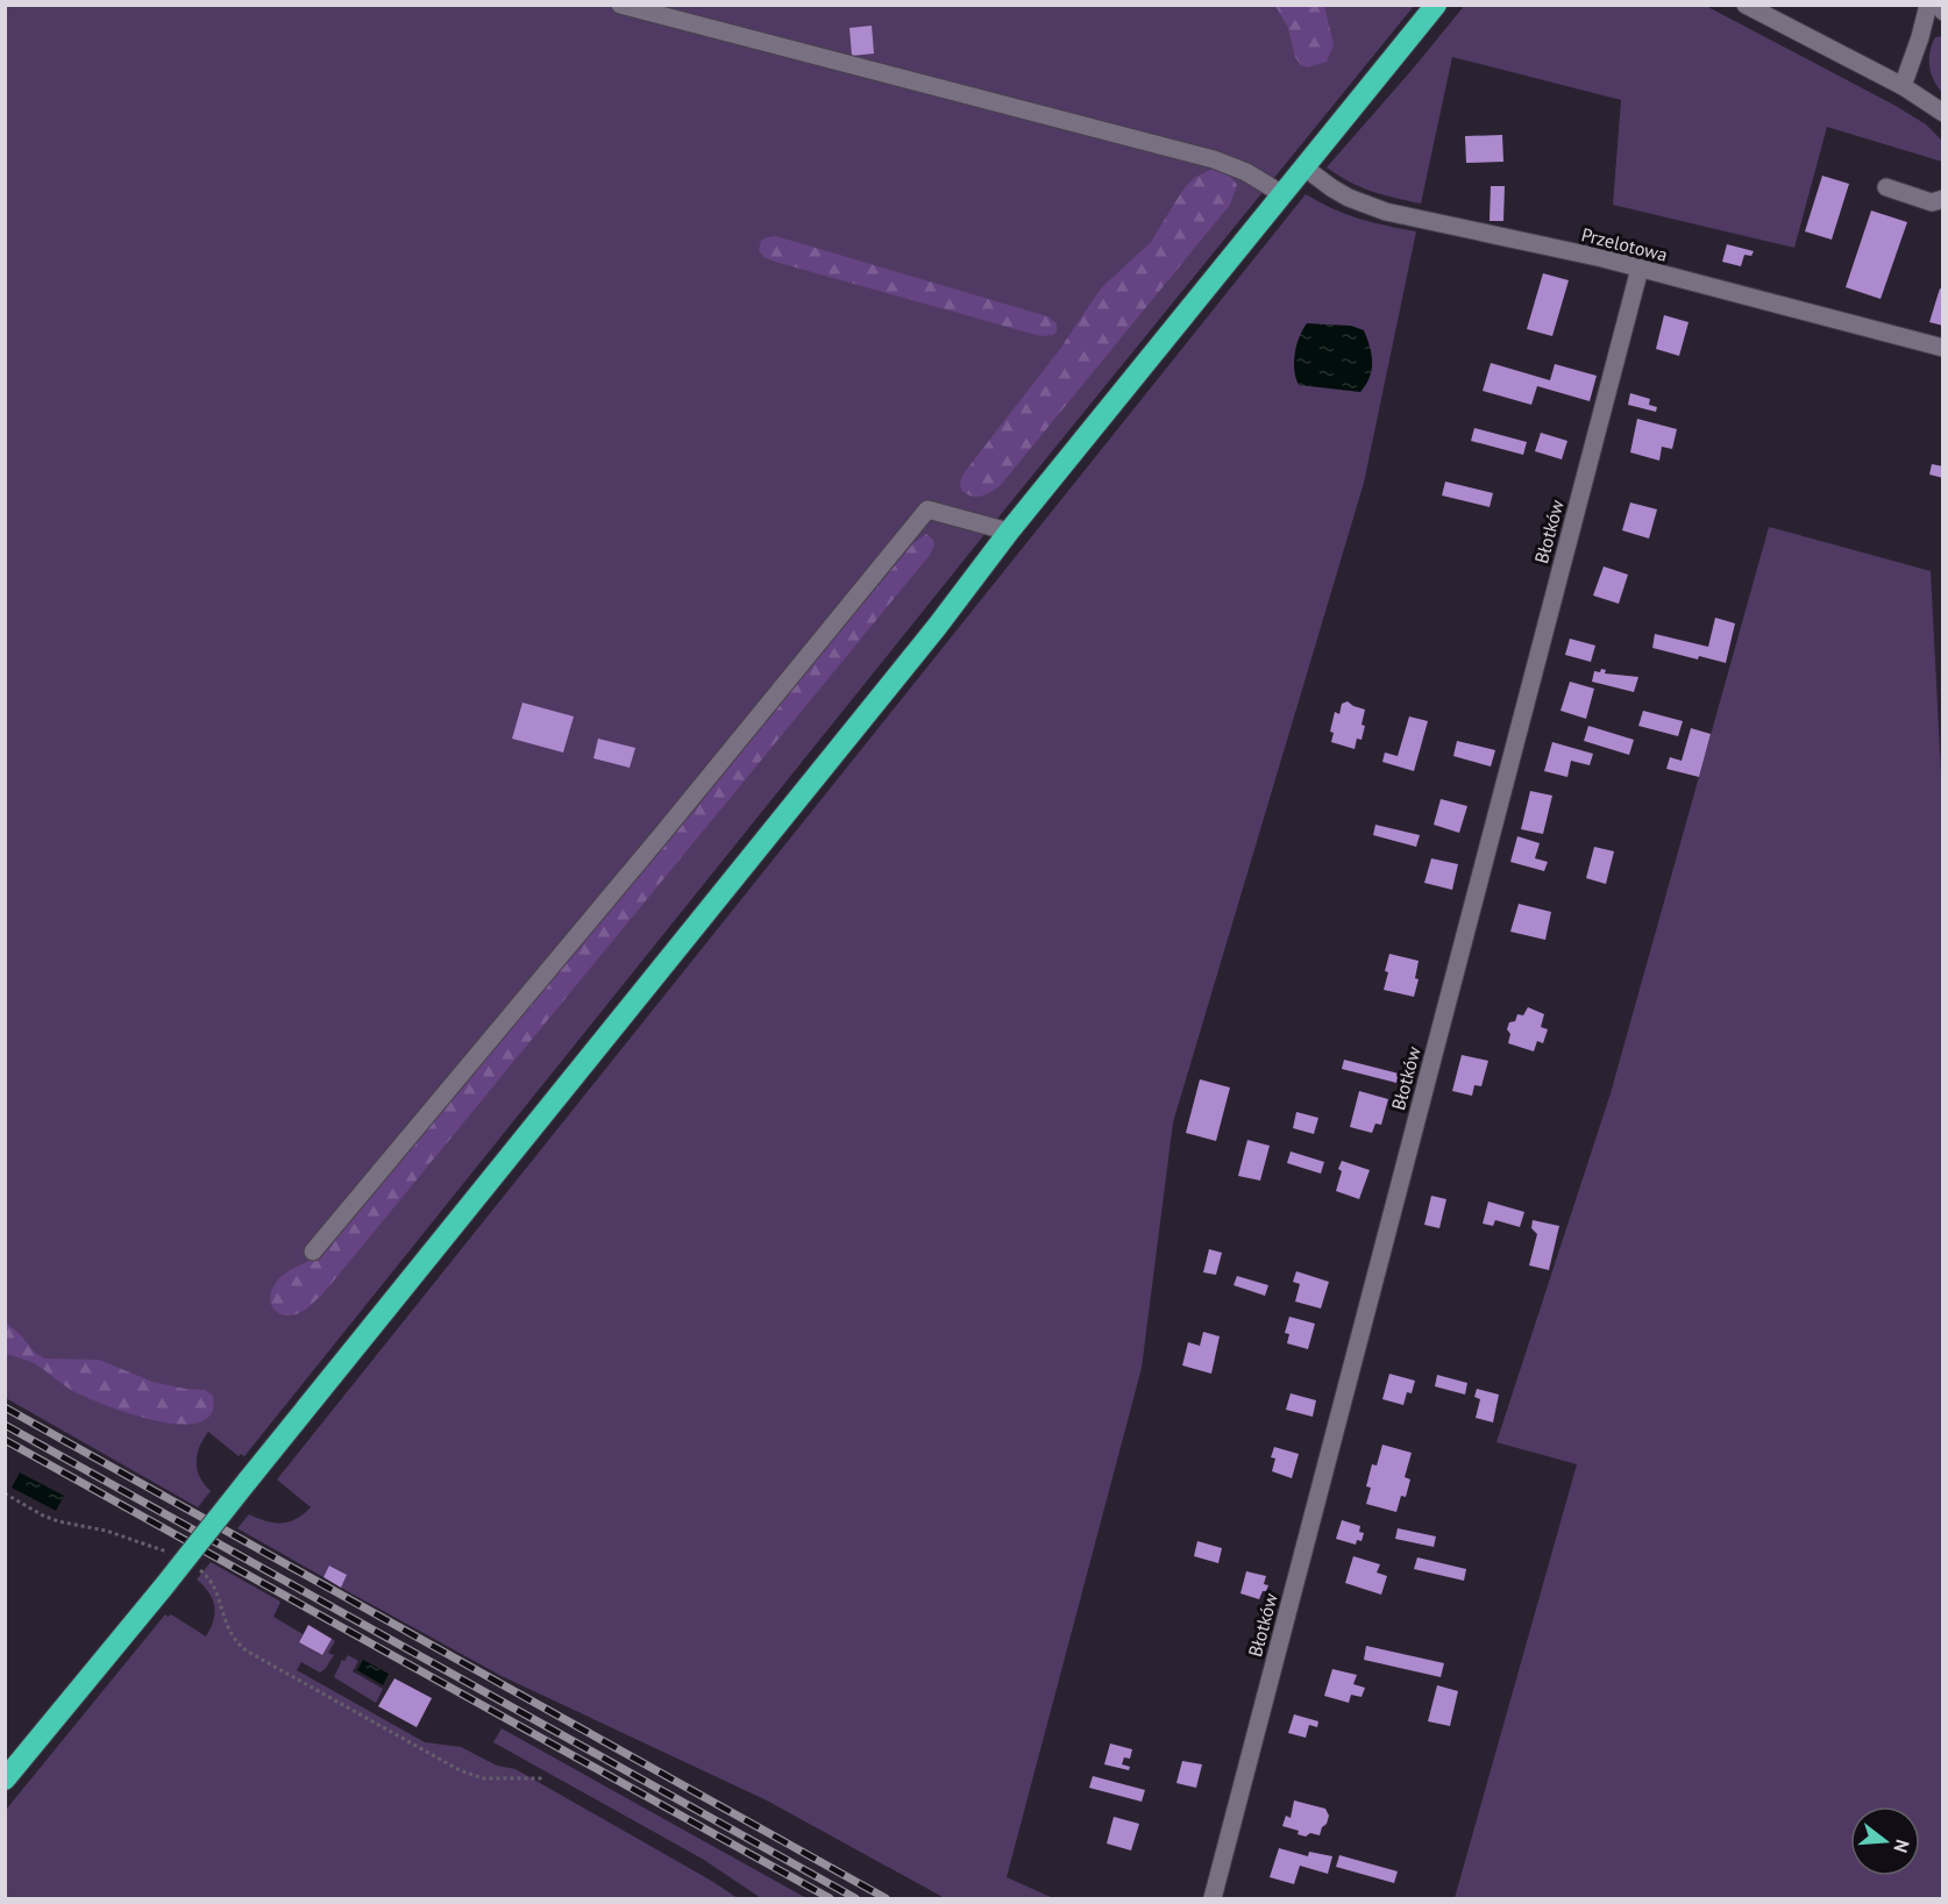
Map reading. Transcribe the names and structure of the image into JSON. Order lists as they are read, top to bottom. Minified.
{"streets":{"street":["Przelotowa","Błotków"]},"crossings":[["Przelotowa","Błotków"]],"north":"right"}
